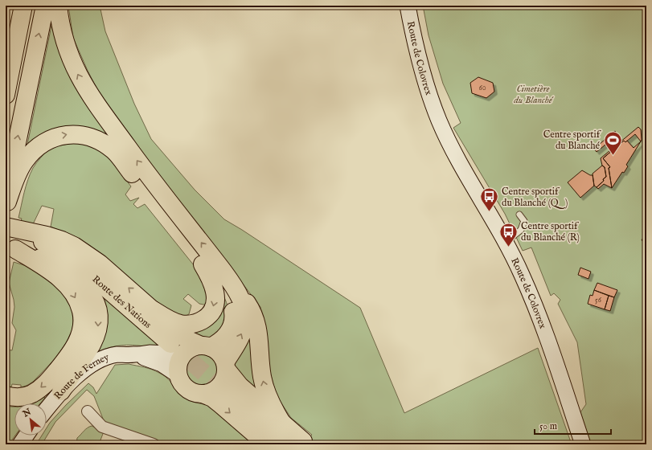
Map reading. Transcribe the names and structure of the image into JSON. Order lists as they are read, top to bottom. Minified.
{"streets":{"main road":["Route des Nations"],"street":["Route de Colovrex","Route de Ferney"]},"crossings":[["Route des Nations","Route de Ferney"]],"parks":["Cimetière du Blanché"],"places":{"sports":["Centre sportif du Blanché"],"bus stop":["Centre sportif du Blanché (Q)","Centre sportif du Blanché (R)"]},"house_numbers":["60","56"],"scale_bar":"50 m","north":"top left"}
